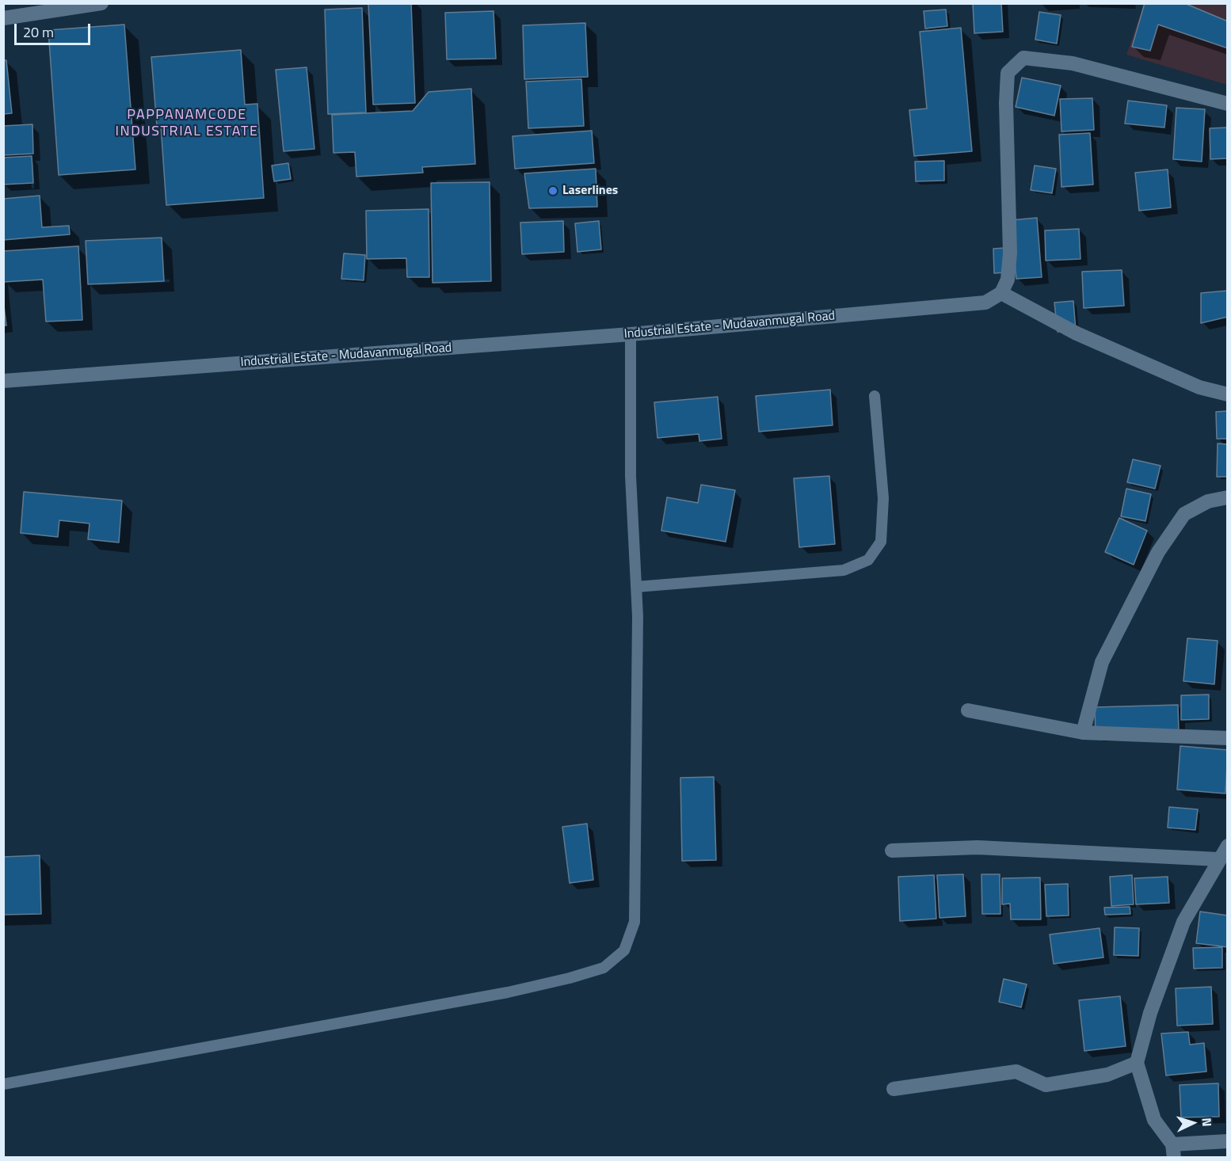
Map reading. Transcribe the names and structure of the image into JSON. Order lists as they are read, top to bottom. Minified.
{"streets":{"street":["Industrial Estate - Mudavanmugal Road"]},"districts":["PAPPANAMCODE INDUSTRIAL ESTATE"],"places":["Laserlines"],"scale_bar":"20 m","north":"right"}
